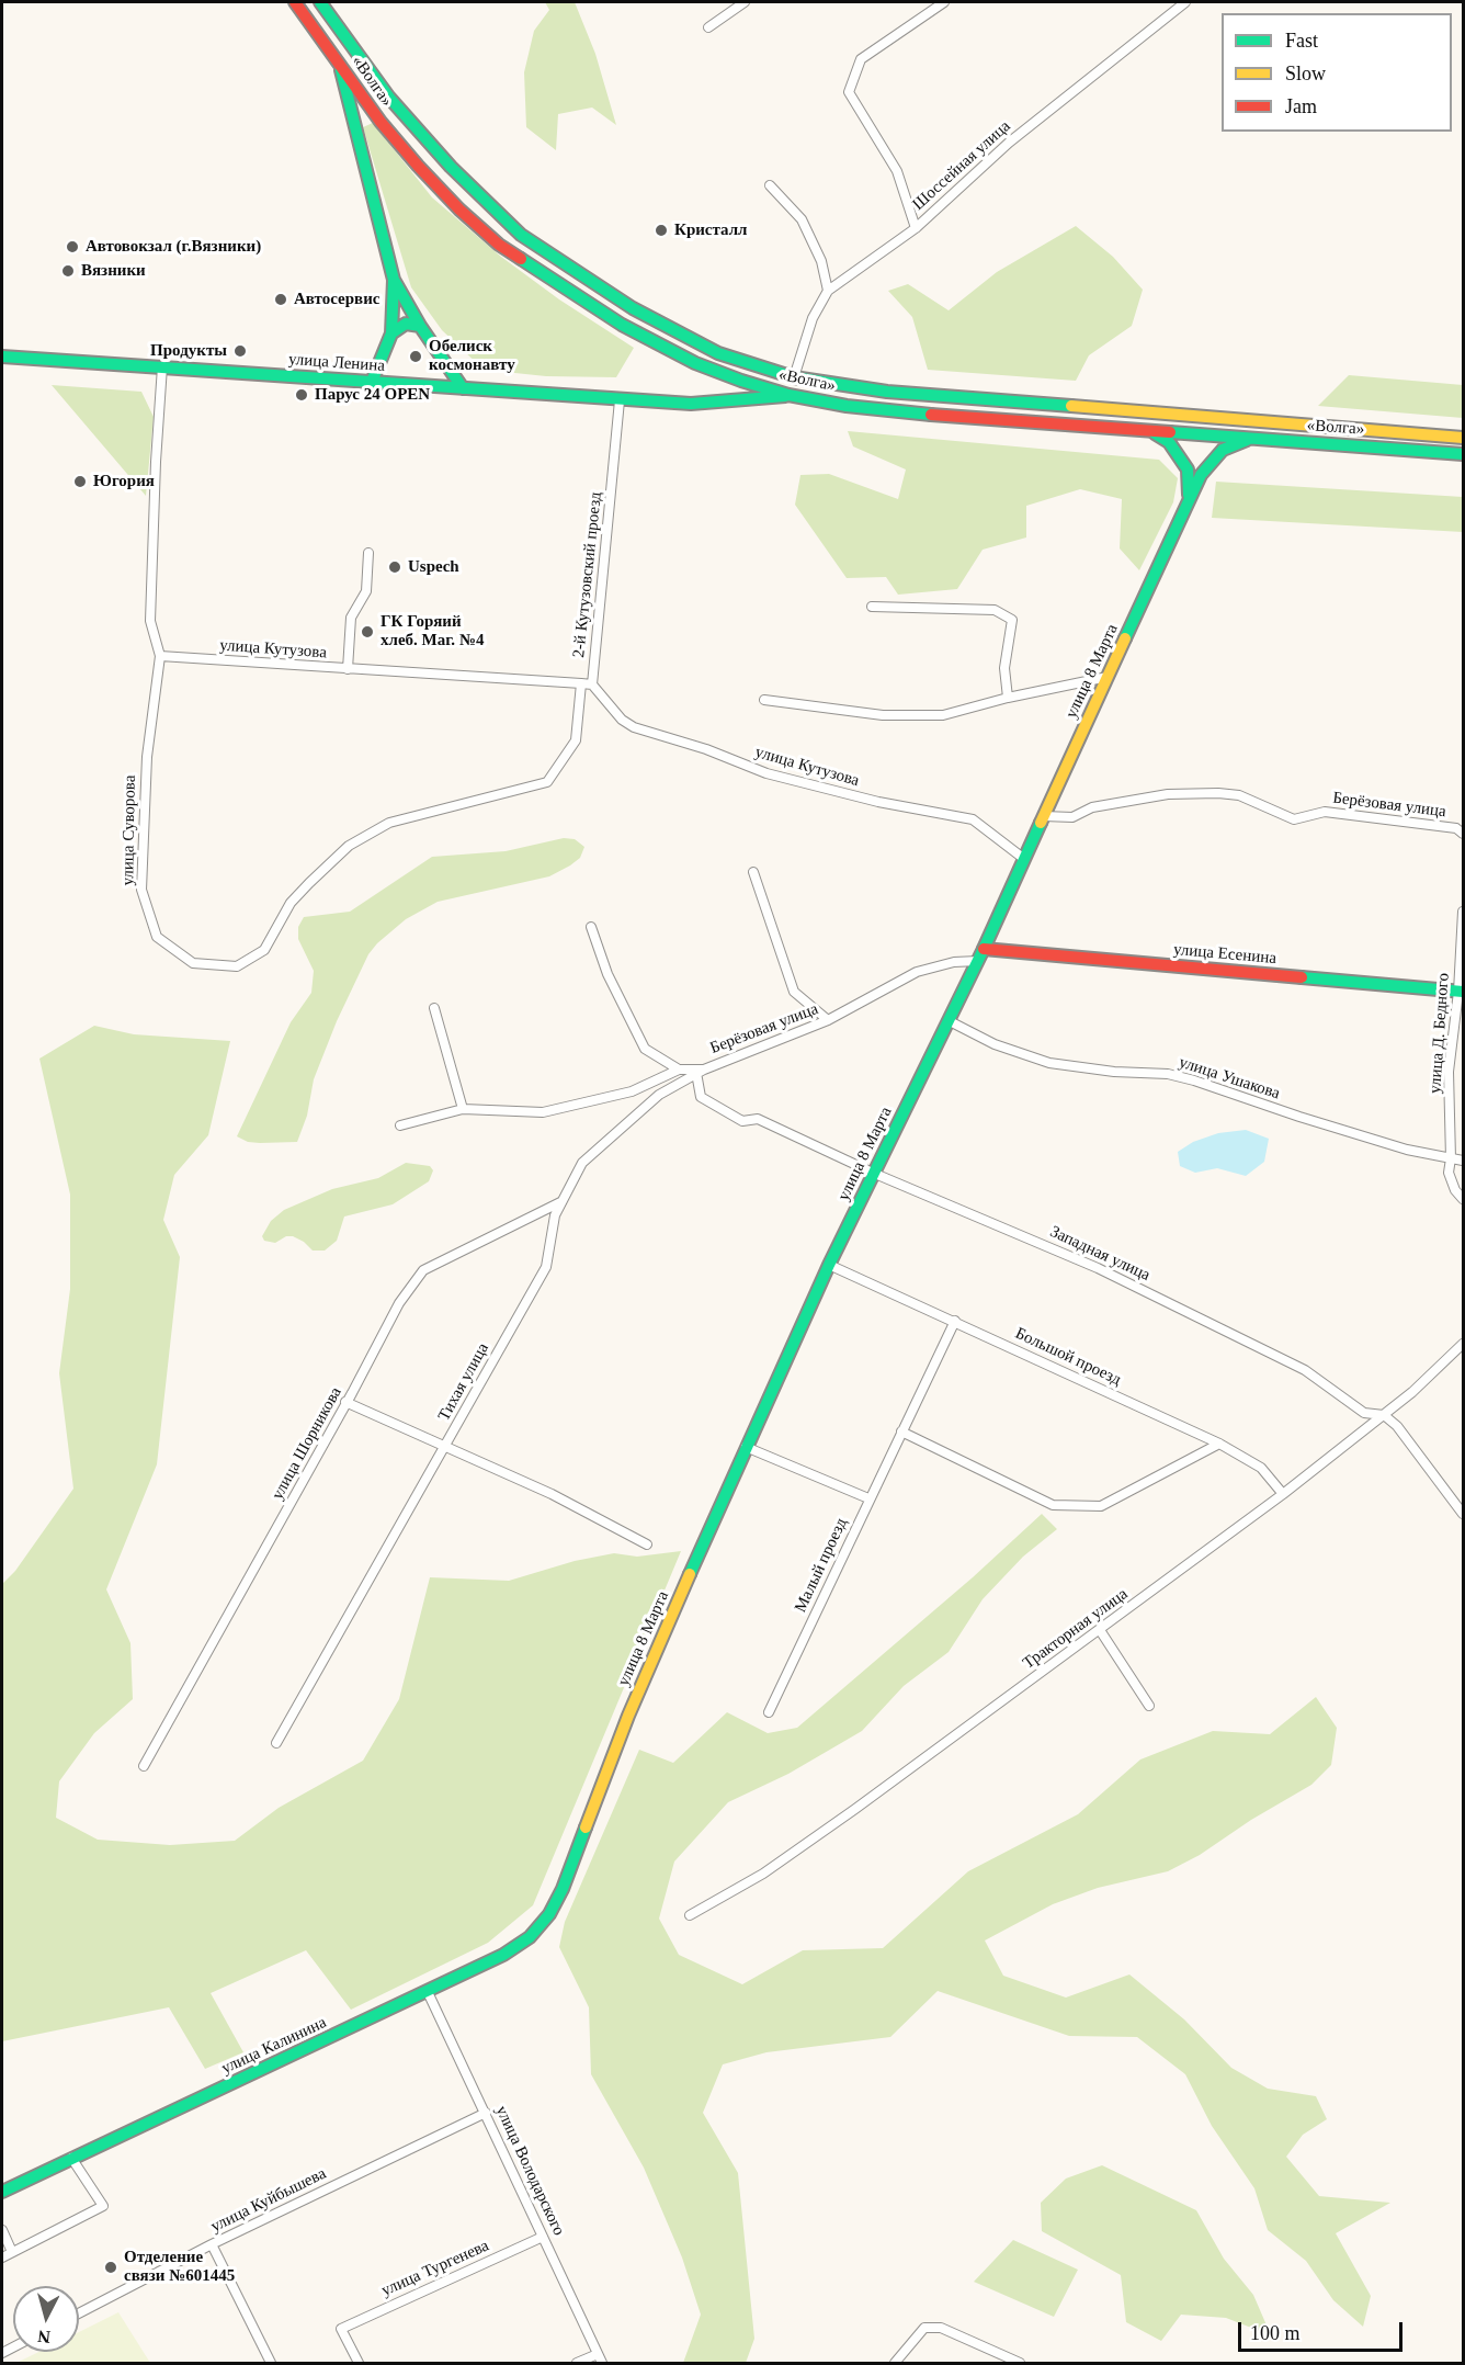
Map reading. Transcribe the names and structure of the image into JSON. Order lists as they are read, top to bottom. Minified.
{"streets":{"main road":["«Волга»","улица Ленина","улица 8 Марта","улица Есенина","улица Калинина"],"street":["Шоссейная улица","2-й Кутузовский проезд","улица Кутузова","Берёзовая улица","улица Суворова","улица Д. Бедного","улица Ушакова","Западная улица","Большой проезд","Тихая улица","улица Шорникова","Малый проезд","Тракторная улица","улица Володарского","улица Куйбышева","улица Тургенева"]},"crossings":[["«Волга»","Шоссейная улица"],["«Волга»","улица Ленина"],["«Волга»","улица 8 Марта"],["улица Ленина","2-й Кутузовский проезд"],["улица Ленина","улица Суворова"],["2-й Кутузовский проезд","улица Кутузова"],["улица Кутузова","улица 8 Марта"],["улица Кутузова","улица Суворова"],["улица 8 Марта","Берёзовая улица"],["улица 8 Марта","улица Есенина"],["улица 8 Марта","улица Ушакова"],["улица 8 Марта","Западная улица"],["улица 8 Марта","Большой проезд"],["улица 8 Марта","улица Калинина"],["Берёзовая улица","Западная улица"],["Берёзовая улица","Тихая улица"],["улица Есенина","улица Д. Бедного"],["улица Д. Бедного","улица Ушакова"],["Западная улица","Тихая улица"],["Западная улица","Тракторная улица"],["Большой проезд","Малый проезд"],["Большой проезд","Тракторная улица"],["Тихая улица","улица Шорникова"],["улица Калинина","улица Володарского"],["улица Володарского","улица Куйбышева"],["улица Володарского","улица Тургенева"]],"places":["Кристалл","Автовокзал (г.Вязники)","Вязники","Автосервис","Продукты","Обелиск космонавту","Парус 24 OPEN","Югория","Uspech","ГК Горяий хлеб. Маг. №4","Отделение связи №601445"],"legend":["Fast","Slow","Jam"],"scale_bar":"100 m","north":"bottom"}
